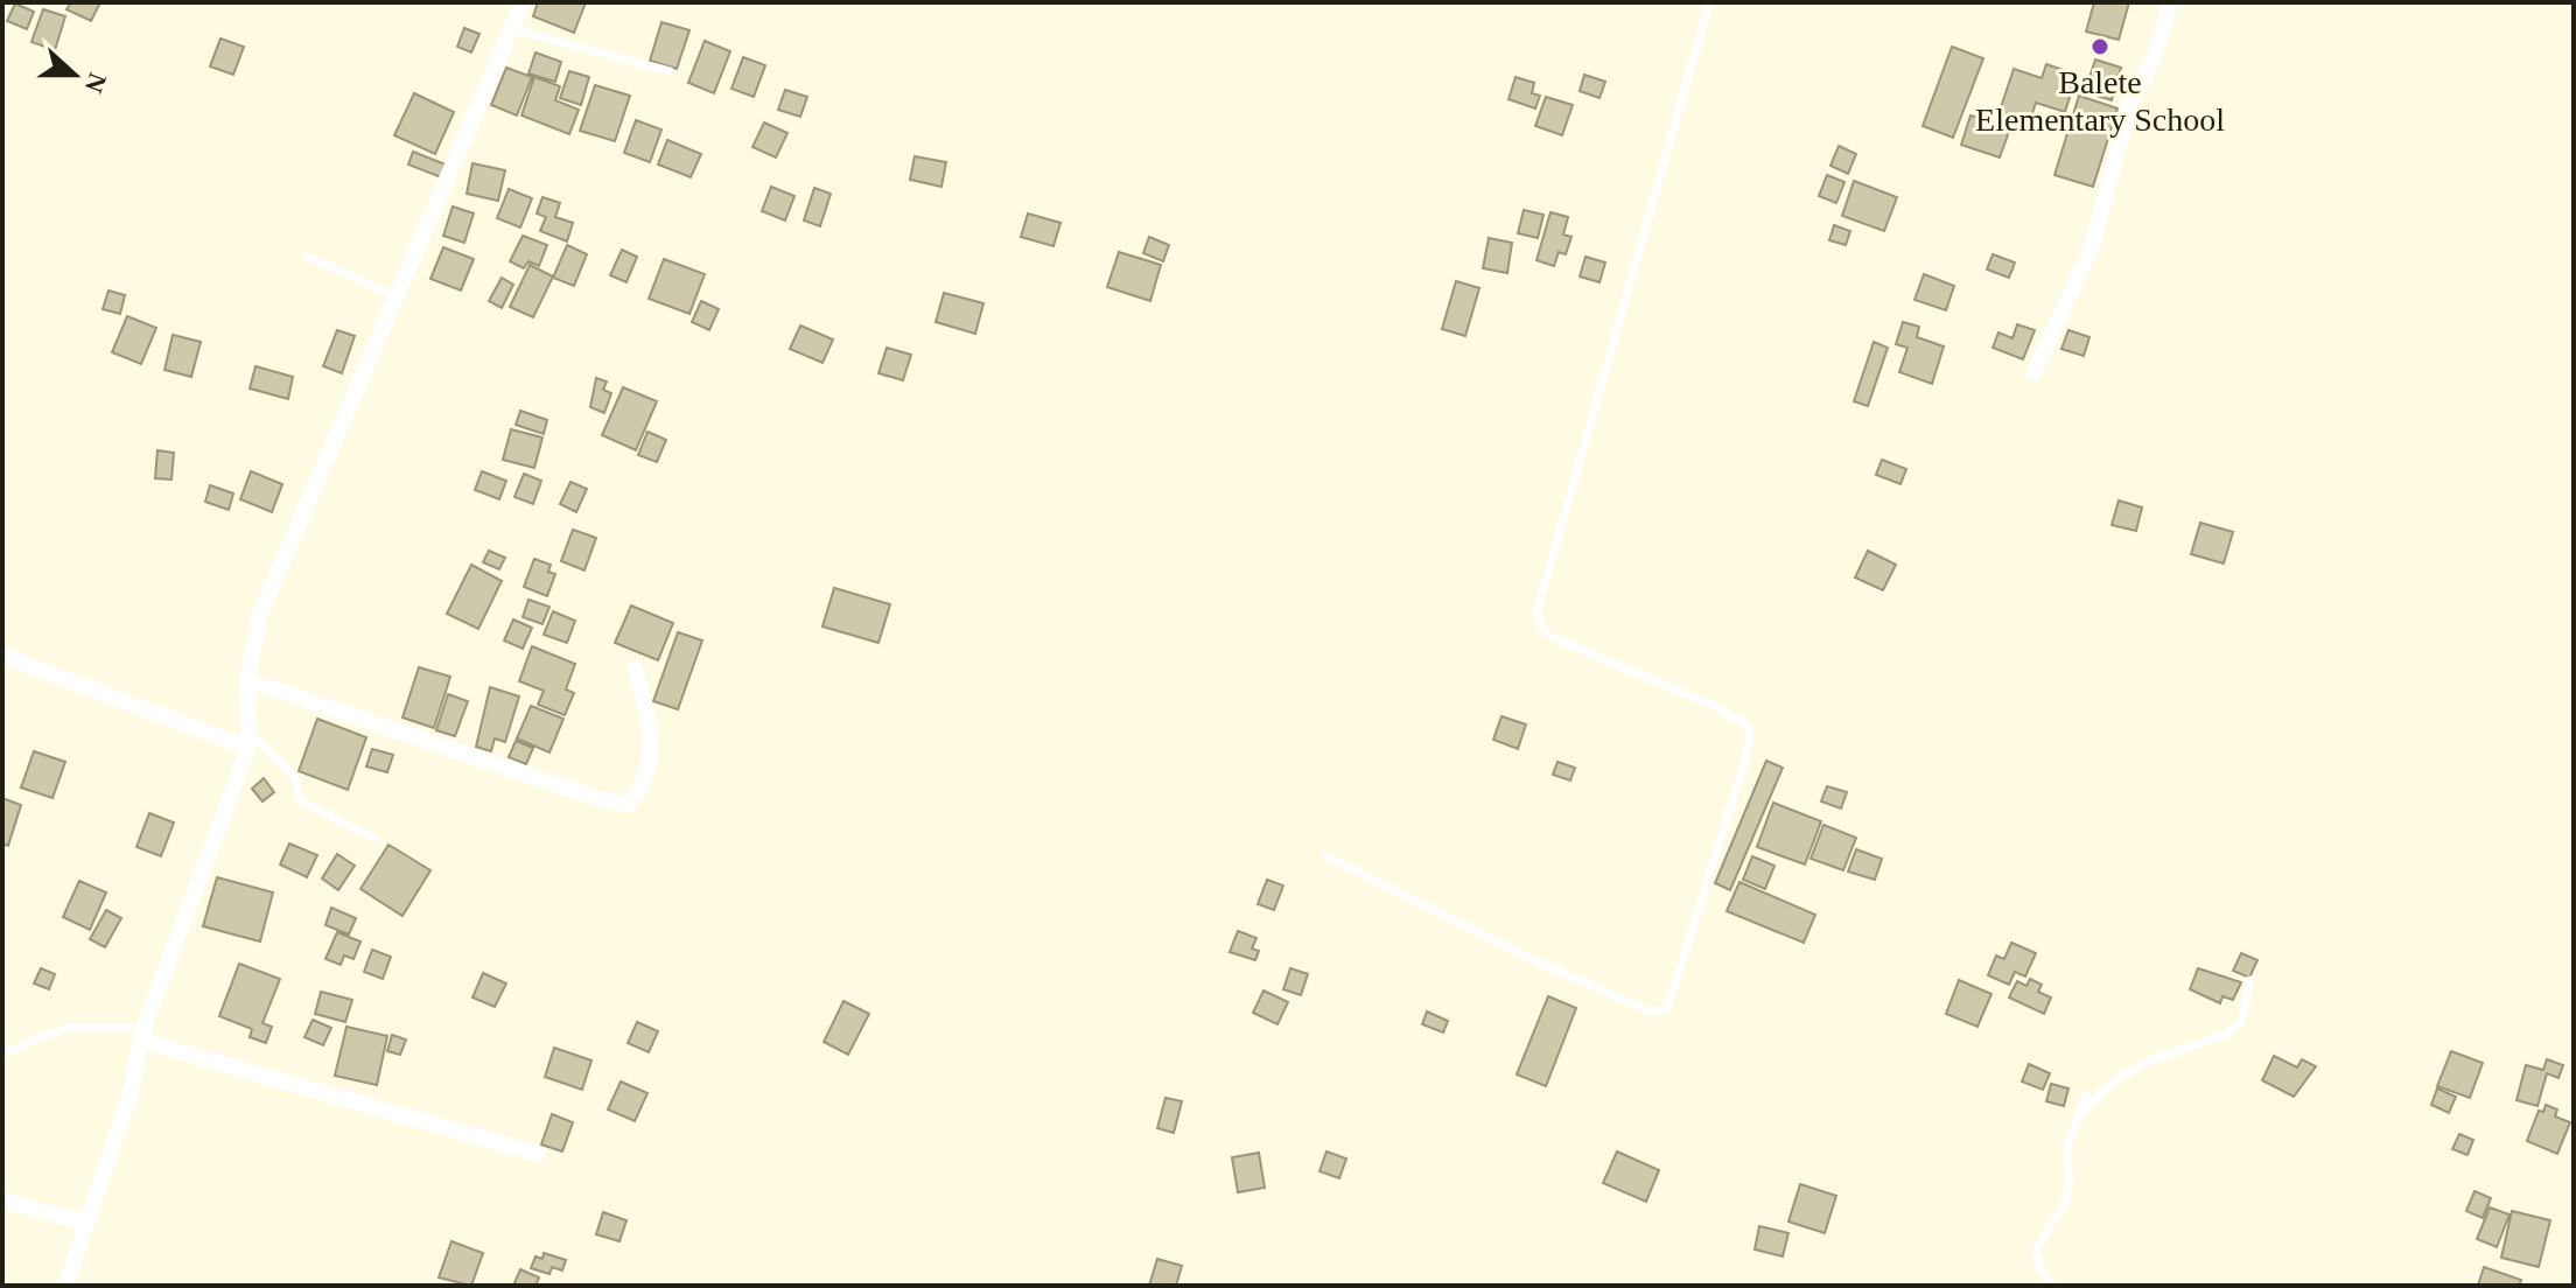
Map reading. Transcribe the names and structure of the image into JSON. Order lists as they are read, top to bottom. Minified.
{"places":["Balete Elementary School"],"north":"right"}
